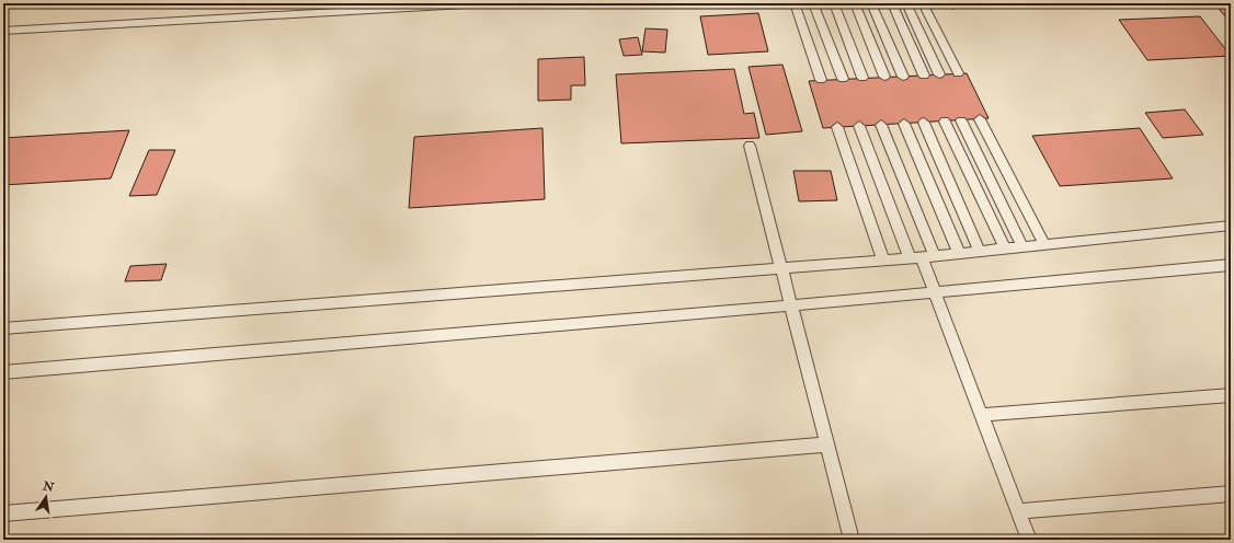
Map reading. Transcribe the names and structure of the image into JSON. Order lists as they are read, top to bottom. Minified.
{"north":"top"}
